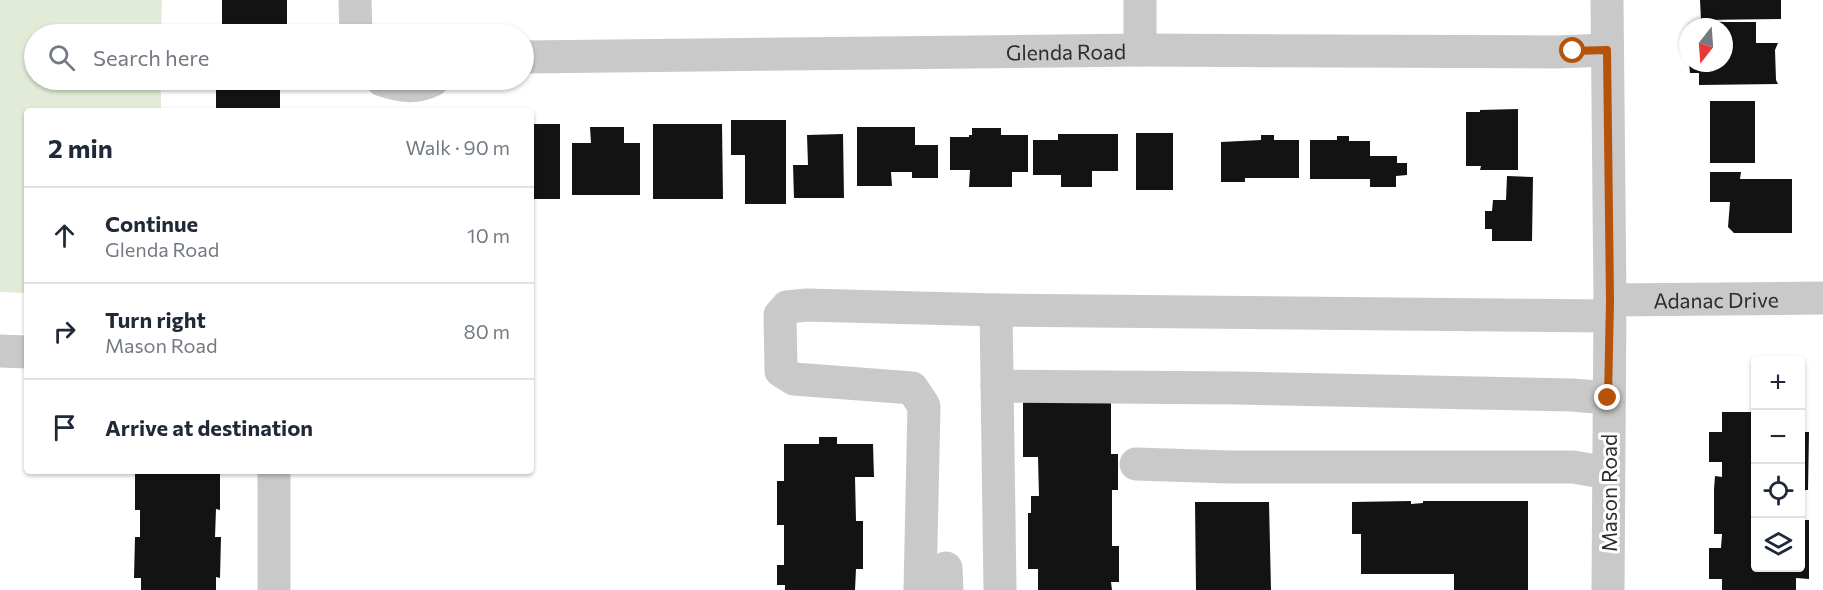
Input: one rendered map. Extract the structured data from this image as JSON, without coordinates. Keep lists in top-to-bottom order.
{
  "streets": {
    "street": ["Glenda Road", "Adanac Drive", "Mason Road"]
  },
  "crossings": [
    ["Glenda Road", "Mason Road"],
    ["Adanac Drive", "Mason Road"]
  ],
  "north": "bottom",
  "page": {
    "search": "Search here",
    "heading": ["2 min", "Walk · 90 m"],
    "list": [
      ["Continue", "Glenda Road", "10 m"],
      ["Turn right", "Mason Road", "80 m"],
      "Arrive at destination"
    ],
    "map_buttons": ["+", "−"]
  }
}
